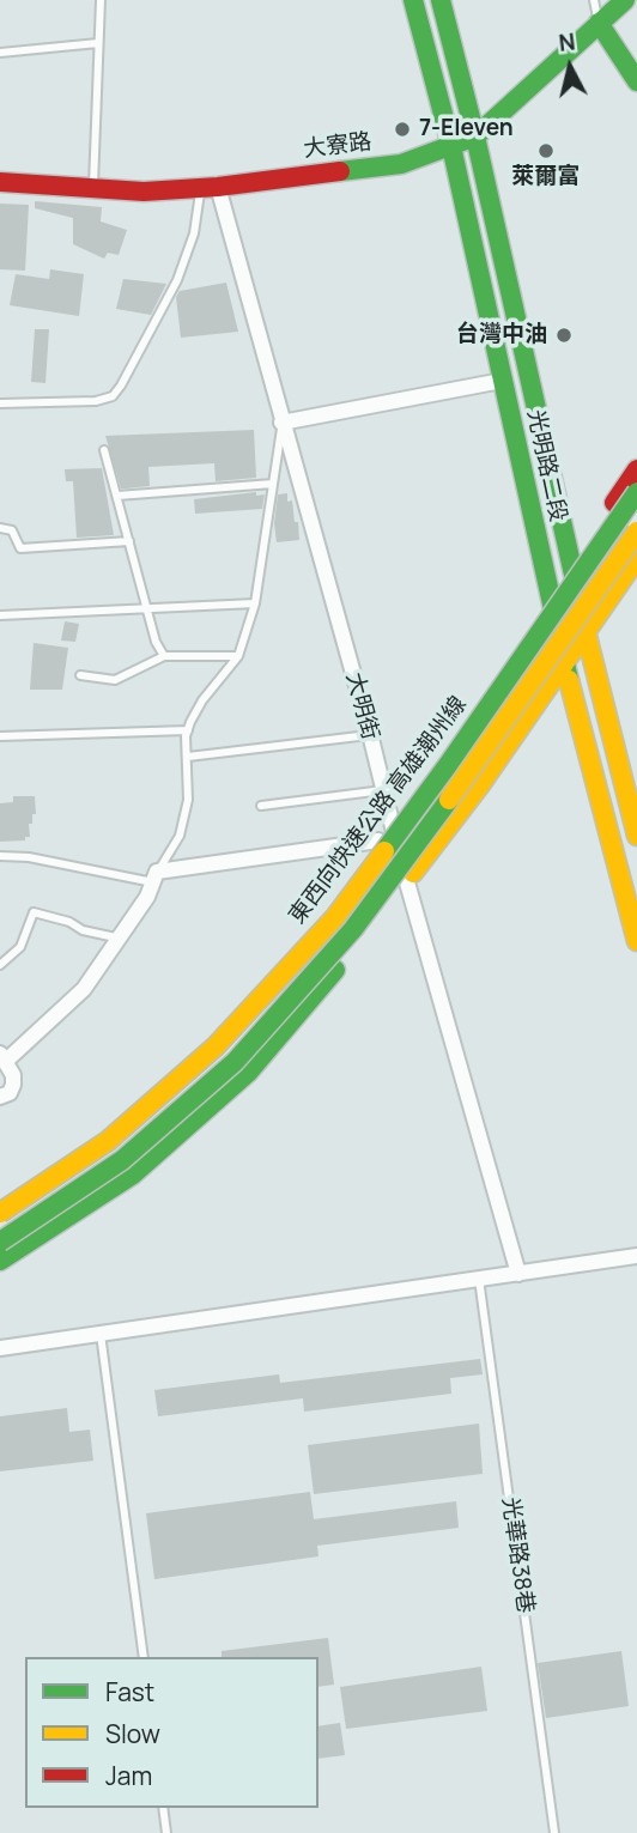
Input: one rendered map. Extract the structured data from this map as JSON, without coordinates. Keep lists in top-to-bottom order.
{
  "streets": {
    "main road": ["大寮路", "光明路二段", "東西向快速公路 高雄潮州線"],
    "street": ["大明街"],
    "lane": ["光華路38巷"]
  },
  "crossings": [
    ["大寮路", "光明路二段"],
    ["大寮路", "大明街"]
  ],
  "places": ["7-Eleven", "萊爾富", "台灣中油"],
  "legend": ["Fast", "Slow", "Jam"],
  "north": "top"
}
